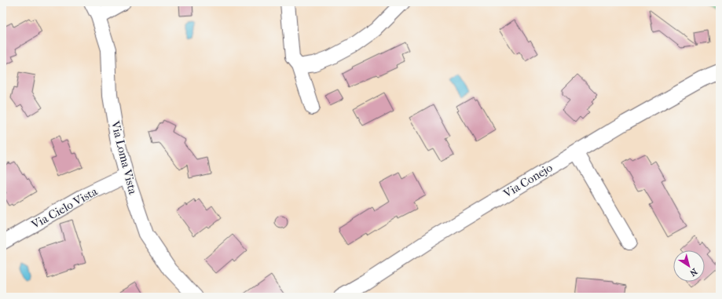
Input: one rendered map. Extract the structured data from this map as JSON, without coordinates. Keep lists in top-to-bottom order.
{
  "streets": {
    "street": ["Via Loma Vista", "Via Conejo", "Via Cielo Vista"]
  },
  "crossings": [
    ["Via Loma Vista", "Via Cielo Vista"]
  ],
  "north": "bottom right"
}
